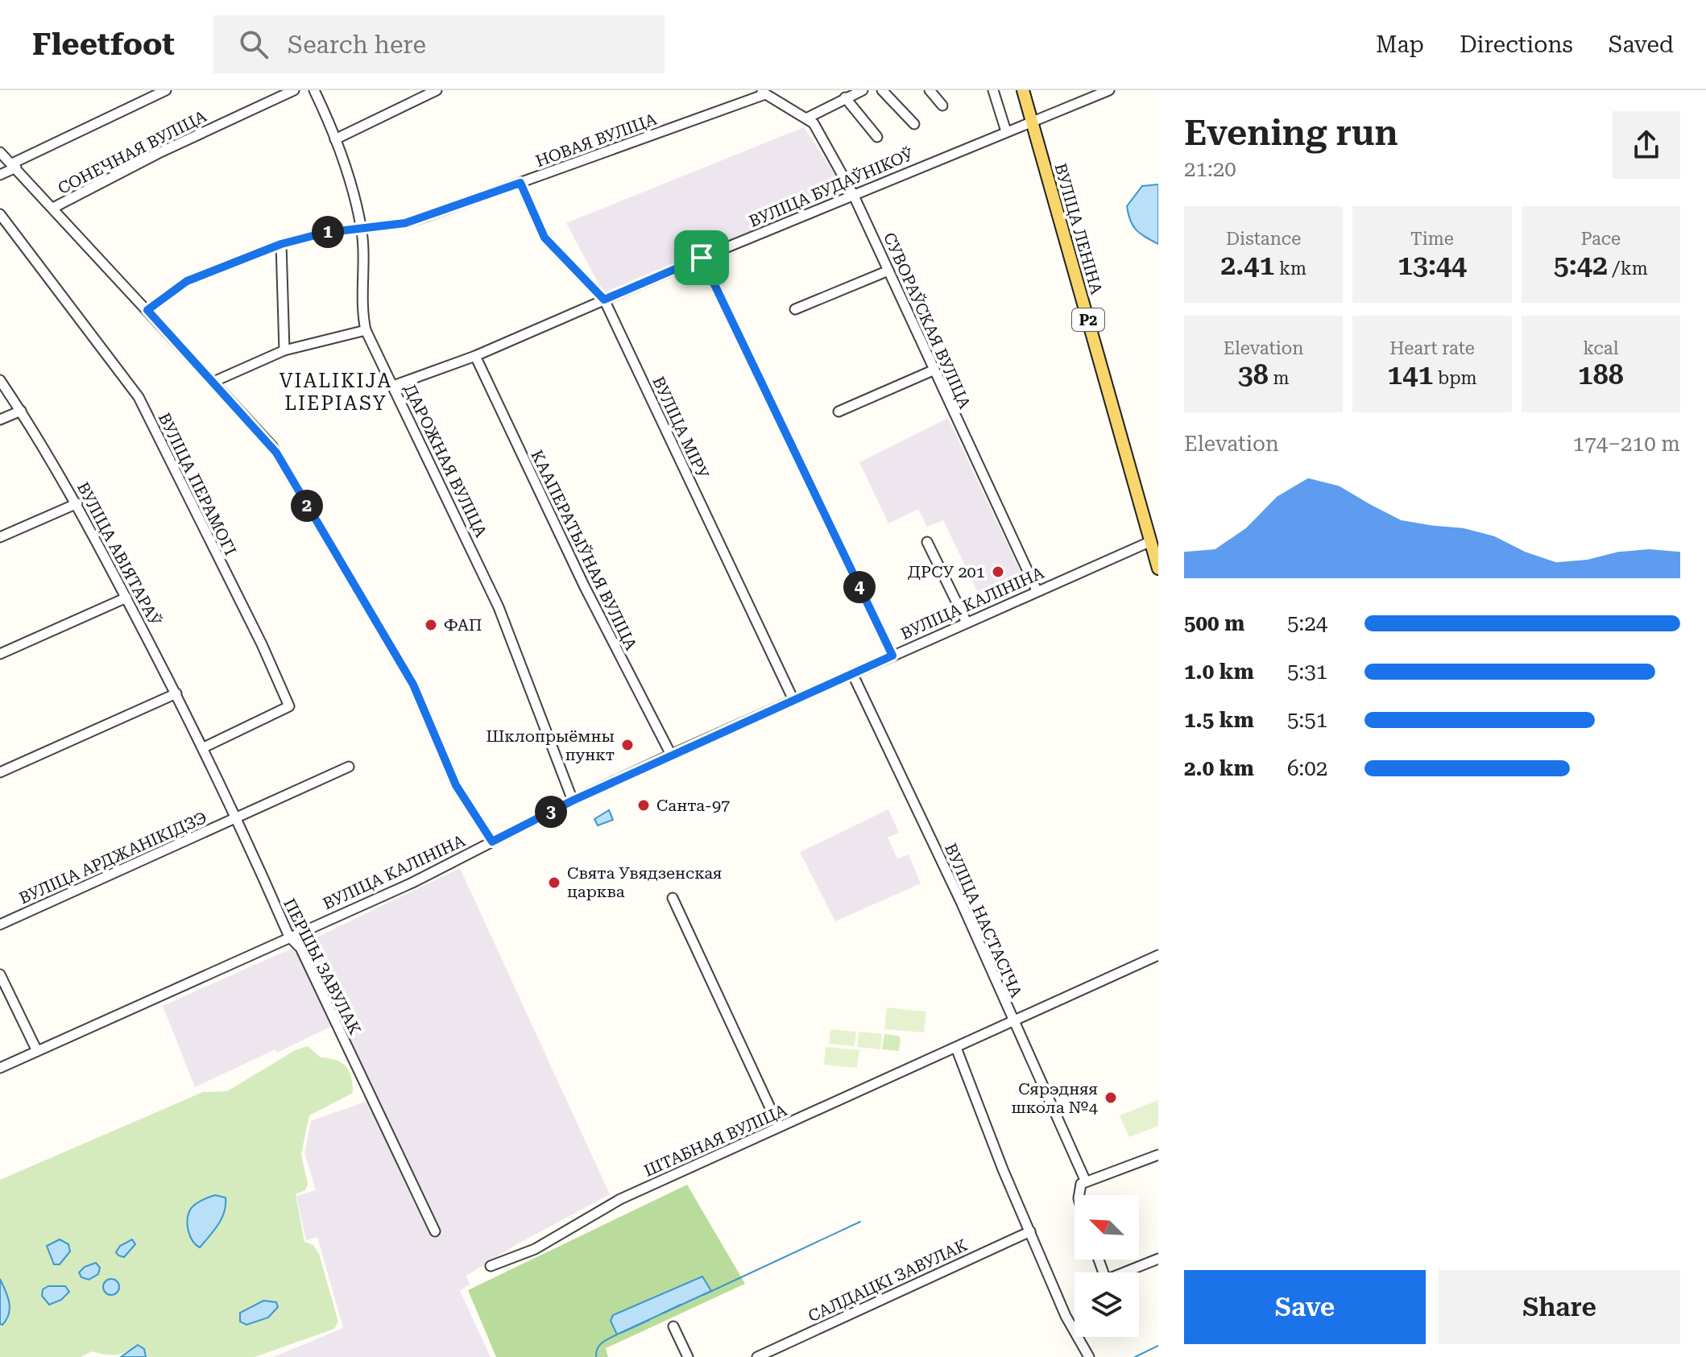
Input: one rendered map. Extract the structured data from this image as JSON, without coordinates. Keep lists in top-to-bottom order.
{
  "streets": {
    "main road": ["ВУЛІЦА ЛЕНІНА", "Р2"],
    "street": [
      "НОВАЯ ВУЛІЦА",
      "СОНЕЧНАЯ ВУЛІЦА",
      "ВУЛІЦА БУДАЎНІКОЎ",
      "СУВОРАЎСКАЯ ВУЛІЦА",
      "ВУЛІЦА МІРУ",
      "ДАРОЖНАЯ ВУЛІЦА",
      "ВУЛІЦА ПЕРАМОГІ",
      "КААПЕРАТЫЎНАЯ ВУЛІЦА",
      "ВУЛІЦА АВІЯТАРАЎ",
      "ВУЛІЦА КАЛІНІНА",
      "ВУЛІЦА АРДЖАНІКІДЗЭ",
      "ВУЛІЦА НАСТАСІЧА",
      "ПЕРШЫ ЗАВУЛАК",
      "ШТАБНАЯ ВУЛІЦА",
      "САЛДАЦКІ ЗАВУЛАК"
    ]
  },
  "crossings": [
    ["НОВАЯ ВУЛІЦА", "СУВОРАЎСКАЯ ВУЛІЦА"],
    ["НОВАЯ ВУЛІЦА", "ВУЛІЦА МІРУ"],
    ["НОВАЯ ВУЛІЦА", "ДАРОЖНАЯ ВУЛІЦА"],
    ["ВУЛІЦА БУДАЎНІКОЎ", "ВУЛІЦА ЛЕНІНА"],
    ["ВУЛІЦА БУДАЎНІКОЎ", "Р2"],
    ["ВУЛІЦА БУДАЎНІКОЎ", "СУВОРАЎСКАЯ ВУЛІЦА"],
    ["ВУЛІЦА БУДАЎНІКОЎ", "ВУЛІЦА МІРУ"],
    ["ВУЛІЦА БУДАЎНІКОЎ", "ДАРОЖНАЯ ВУЛІЦА"],
    ["ВУЛІЦА БУДАЎНІКОЎ", "КААПЕРАТЫЎНАЯ ВУЛІЦА"],
    ["ВУЛІЦА ЛЕНІНА", "Р2"],
    ["ВУЛІЦА ЛЕНІНА", "ВУЛІЦА КАЛІНІНА"],
    ["СУВОРАЎСКАЯ ВУЛІЦА", "ВУЛІЦА КАЛІНІНА"],
    ["ВУЛІЦА МІРУ", "ВУЛІЦА КАЛІНІНА"],
    ["ДАРОЖНАЯ ВУЛІЦА", "ВУЛІЦА КАЛІНІНА"],
    ["ВУЛІЦА ПЕРАМОГІ", "ВУЛІЦА АВІЯТАРАЎ"],
    ["ВУЛІЦА ПЕРАМОГІ", "ПЕРШЫ ЗАВУЛАК"],
    ["КААПЕРАТЫЎНАЯ ВУЛІЦА", "ВУЛІЦА КАЛІНІНА"],
    ["ВУЛІЦА АВІЯТАРАЎ", "ПЕРШЫ ЗАВУЛАК"],
    ["ВУЛІЦА КАЛІНІНА", "ВУЛІЦА НАСТАСІЧА"],
    ["ВУЛІЦА КАЛІНІНА", "ПЕРШЫ ЗАВУЛАК"],
    ["ВУЛІЦА АРДЖАНІКІДЗЭ", "ПЕРШЫ ЗАВУЛАК"],
    ["ВУЛІЦА НАСТАСІЧА", "ШТАБНАЯ ВУЛІЦА"]
  ],
  "districts": ["VIALIKIJA LIEPIASY"],
  "places": [
    "ДРСУ 201",
    "ФАП",
    "Шклопрыёмны пункт",
    "Санта-97",
    "Свята Увядзенская царква",
    "Сярэдняя школа №4"
  ],
  "north": "top left",
  "page": {
    "header": "Fleetfoot",
    "search": "Search here",
    "nav": ["Map", "Directions", "Saved"],
    "heading": ["Evening run", "21:20"],
    "stats": [
      ["Distance", "2.41 km"],
      ["Time", "13:44"],
      ["Pace", "5:42 /km"],
      ["Elevation", "38 m"],
      ["Heart rate", "141 bpm"],
      ["kcal", "188"]
    ],
    "pins": [
      "1",
      "2",
      "4",
      "3"
    ],
    "chart": ["Elevation", "174–210 m"],
    "list": [
      {
        "name": "500 m",
        "note": "5:24"
      },
      {
        "name": "1.0 km",
        "note": "5:31"
      },
      {
        "name": "1.5 km",
        "note": "5:51"
      },
      {
        "name": "2.0 km",
        "note": "6:02"
      }
    ],
    "buttons": ["Save", "Share"]
  }
}
